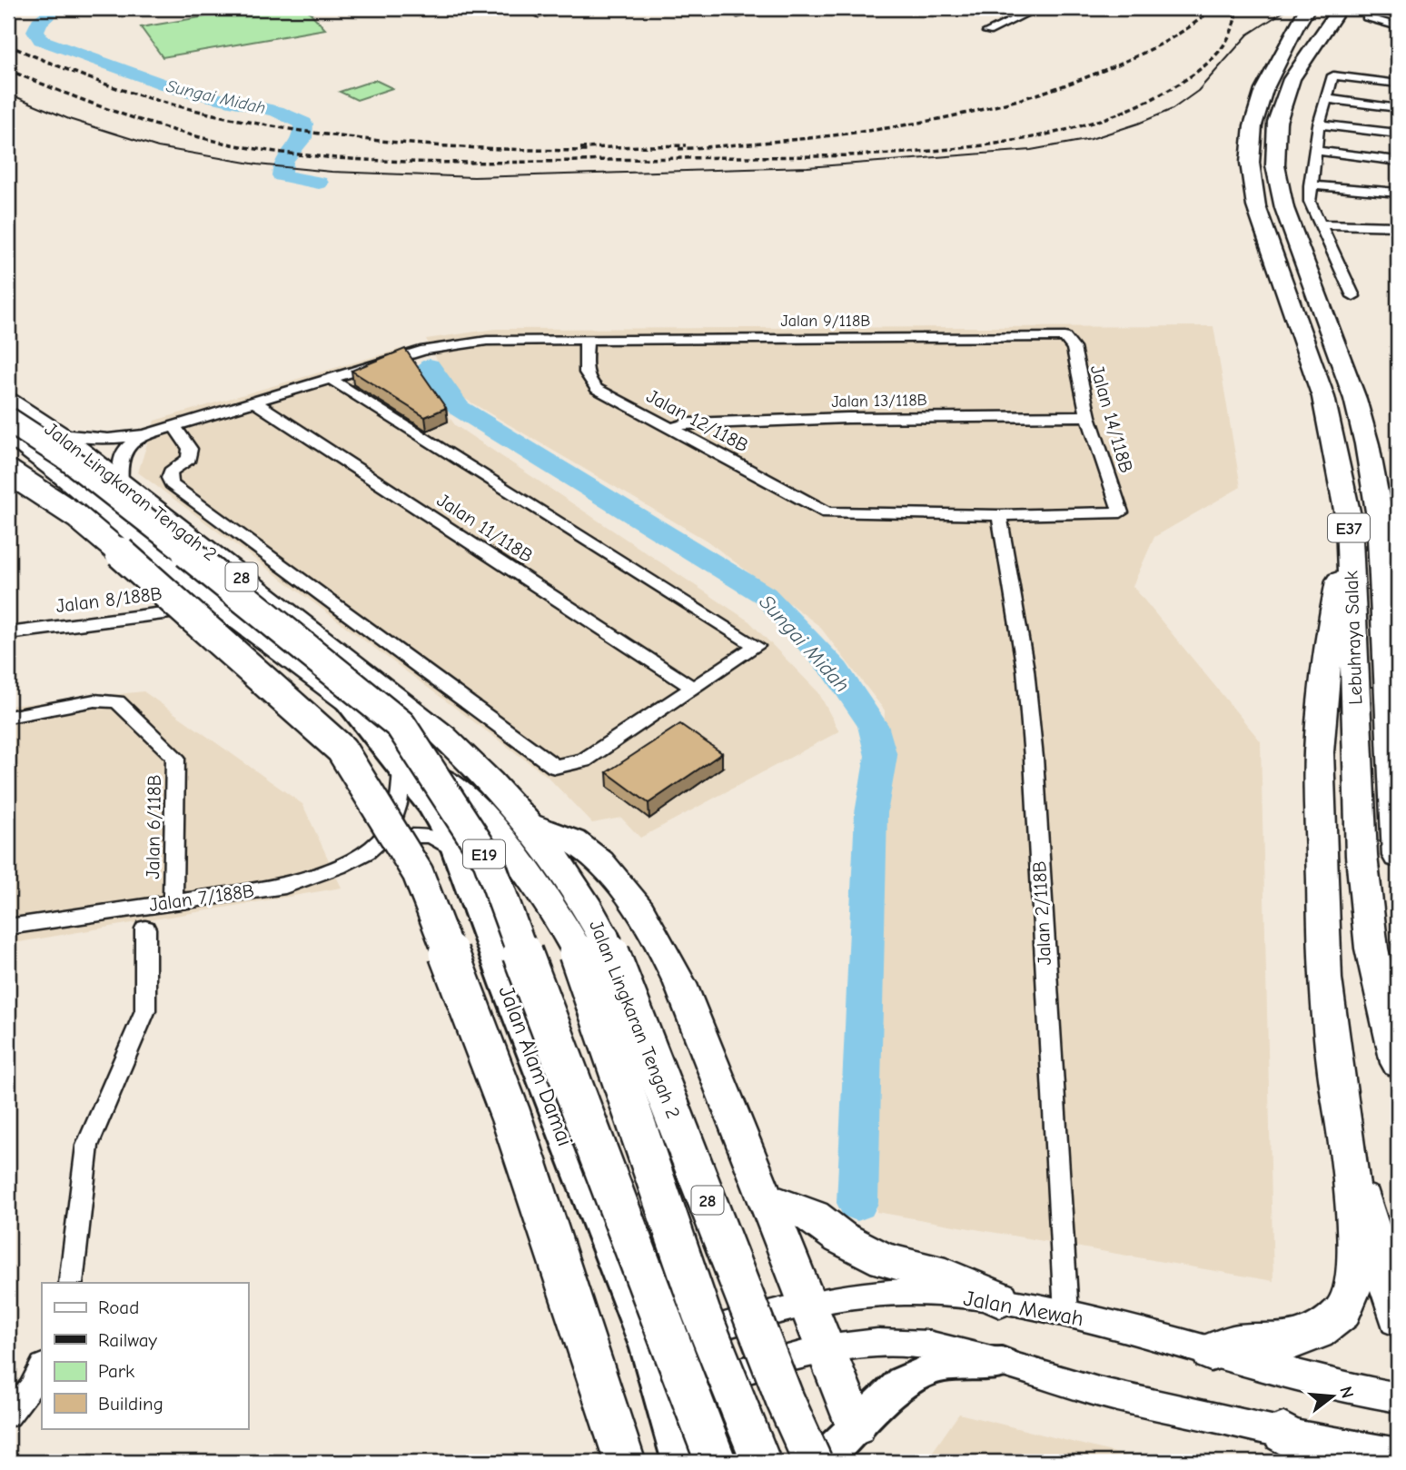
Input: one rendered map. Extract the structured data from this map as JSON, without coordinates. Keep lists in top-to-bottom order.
{
  "streets": {
    "highway": [
      "Jalan Lingkaran Tengah 2",
      "E37",
      "28",
      "Lebuhraya Salak",
      "E19"
    ],
    "main road": ["Jalan Alam Damai"],
    "street": [
      "Jalan 9/118B",
      "Jalan 13/118B",
      "Jalan 14/118B",
      "Jalan 12/118B",
      "Jalan 11/118B",
      "Jalan 8/188B",
      "Jalan 6/118B",
      "Jalan 7/188B",
      "Jalan 2/118B",
      "Jalan Mewah"
    ]
  },
  "crossings": [
    ["Jalan 9/118B", "Jalan 14/118B"],
    ["Jalan 9/118B", "Jalan 12/118B"],
    ["Jalan 9/118B", "Jalan 11/118B"],
    ["Jalan 13/118B", "Jalan 14/118B"],
    ["Jalan 13/118B", "Jalan 12/118B"],
    ["Jalan 12/118B", "Jalan 2/118B"],
    ["Jalan Lingkaran Tengah 2", "Jalan 8/188B"],
    ["Jalan Lingkaran Tengah 2", "Jalan Alam Damai"],
    ["Jalan 6/118B", "Jalan 7/188B"],
    ["Jalan 2/118B", "Jalan Mewah"],
    ["Jalan Alam Damai", "Jalan Mewah"]
  ],
  "water": ["Sungai Midah"],
  "legend": [
    "Road",
    "Railway",
    "Park",
    "Building"
  ],
  "north": "right"
}
